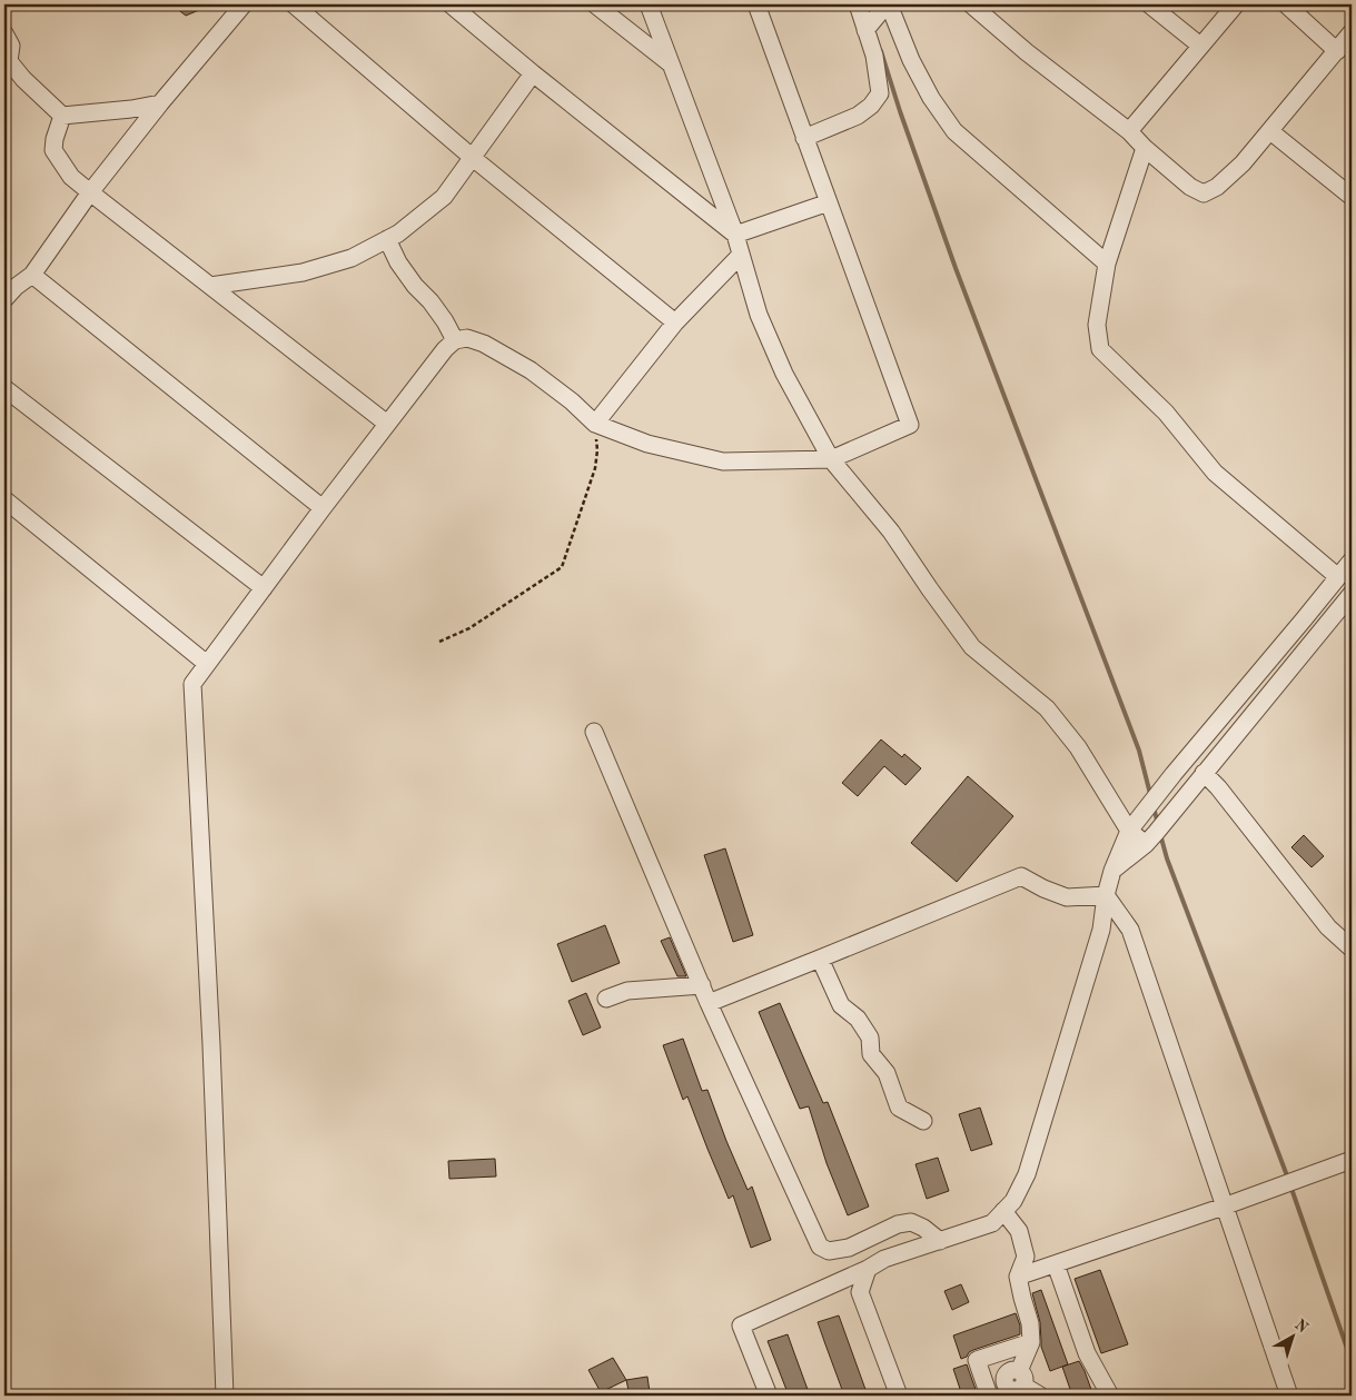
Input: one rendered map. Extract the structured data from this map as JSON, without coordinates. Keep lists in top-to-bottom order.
{
  "north": "top right"
}
